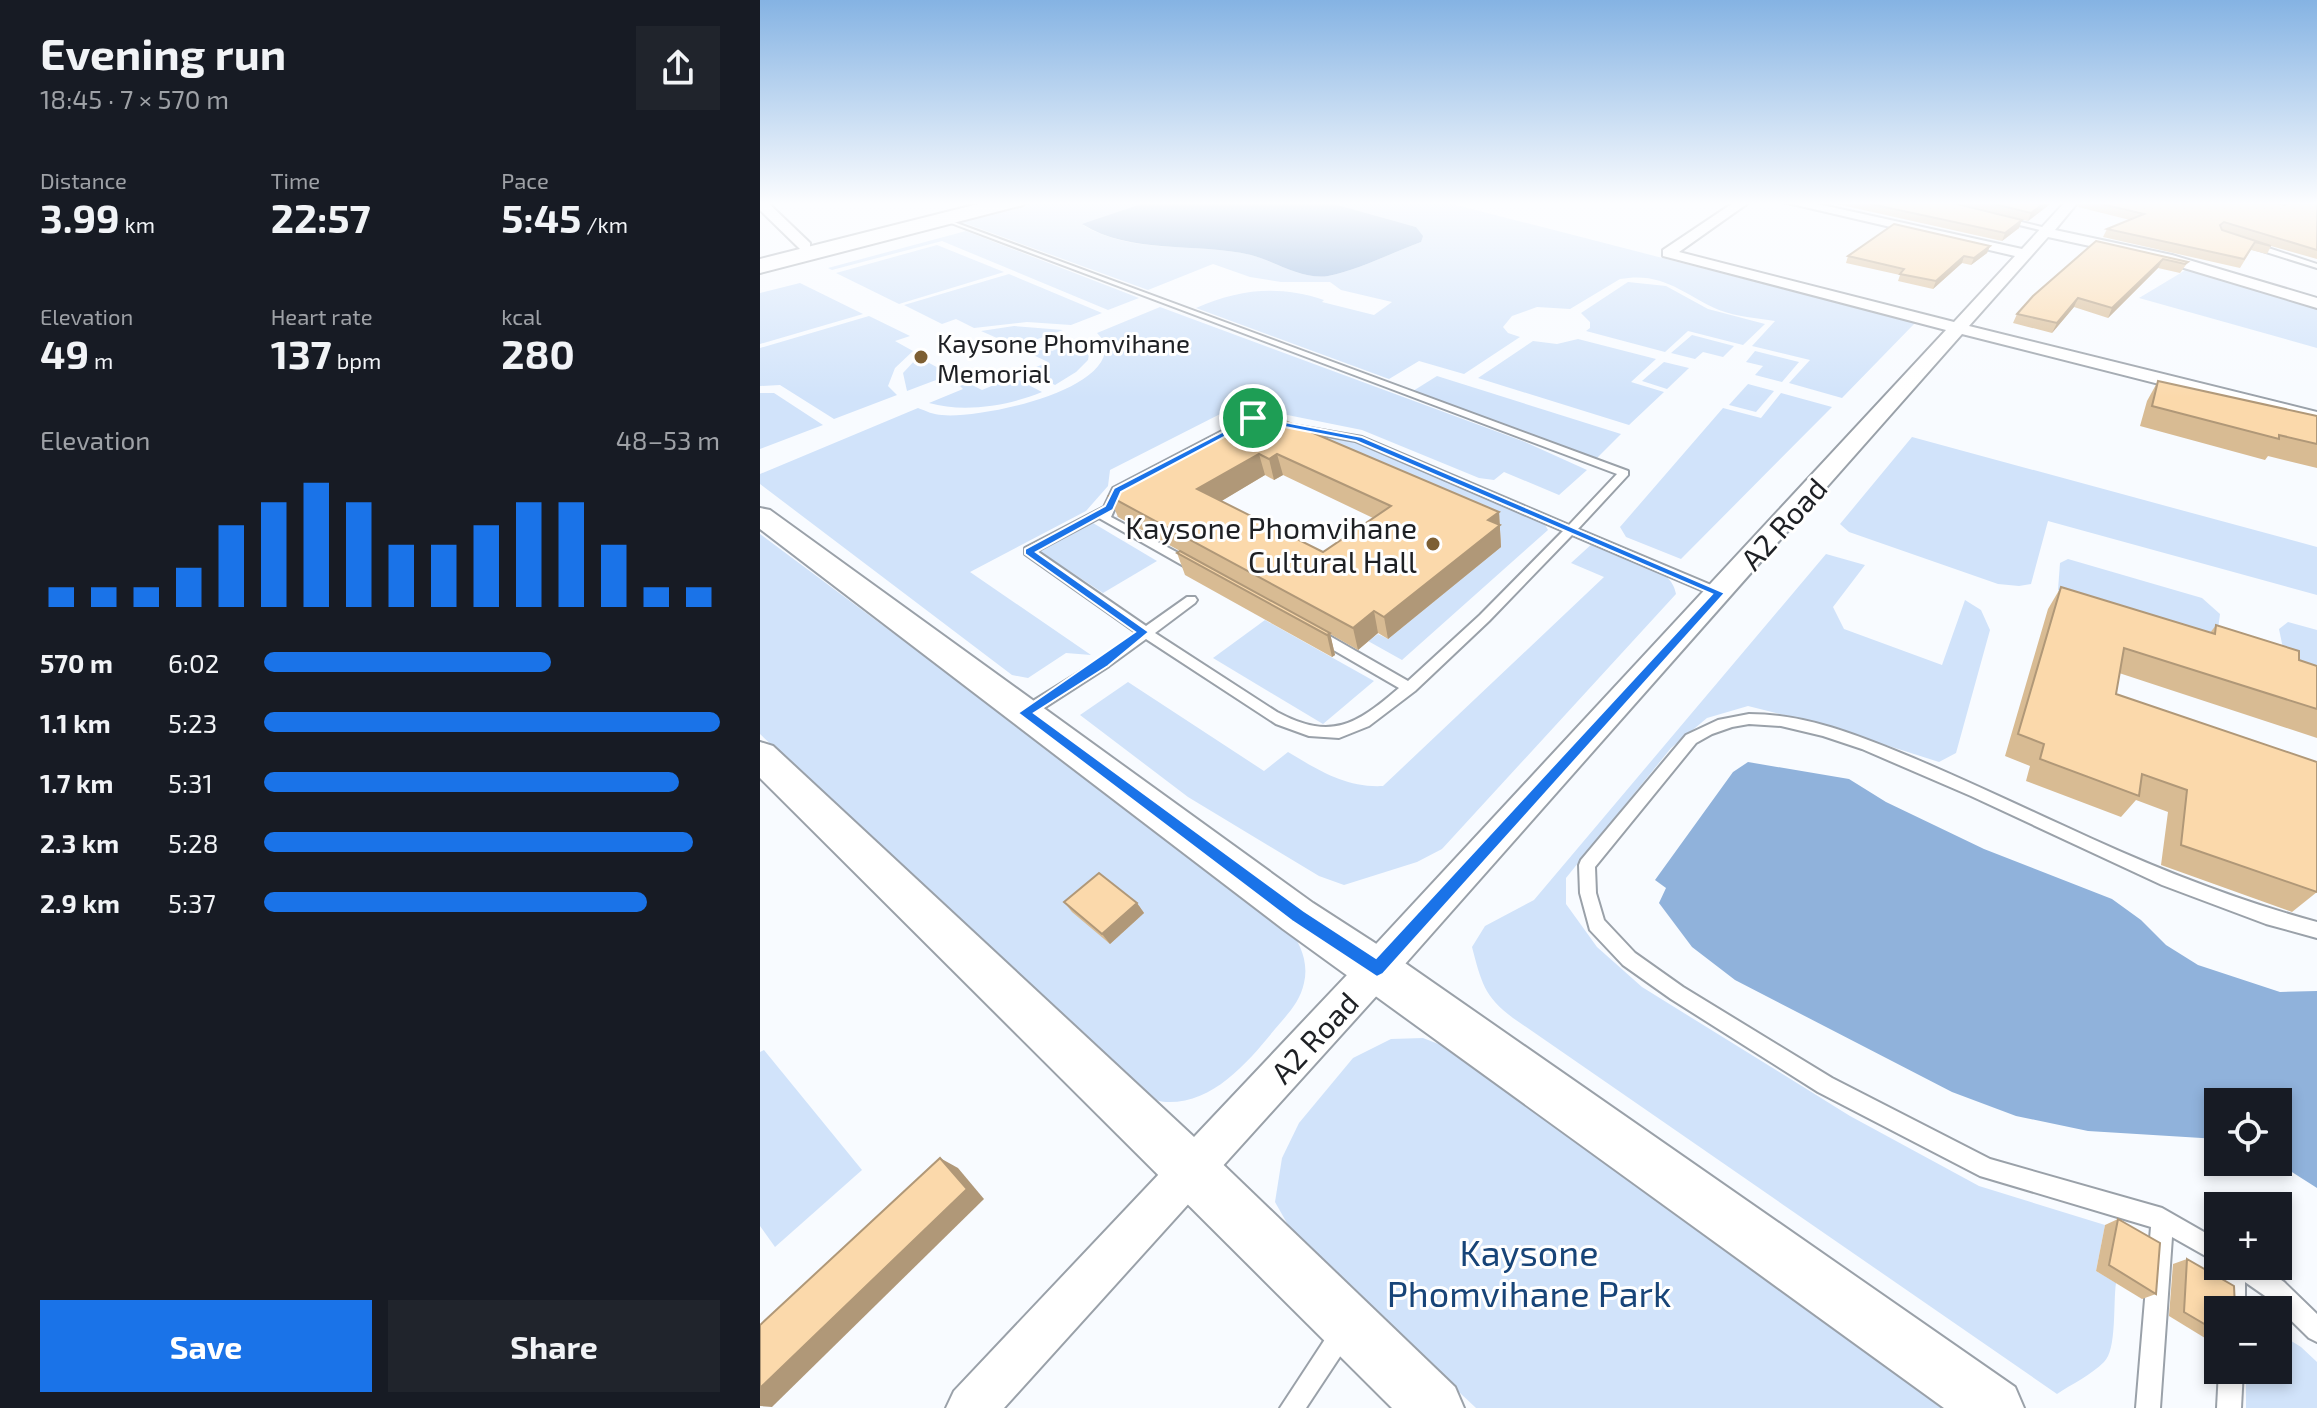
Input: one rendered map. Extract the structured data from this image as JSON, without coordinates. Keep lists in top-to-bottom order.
{
  "streets": {
    "street": ["A2 Road"]
  },
  "parks": ["Kaysone Phomvihane Park"],
  "places": ["Kaysone Phomvihane Memorial", "Kaysone Phomvihane Cultural Hall"],
  "page": {
    "heading": ["Evening run", "18:45 · 7 × 570 m"],
    "stats": [
      ["Distance", "3.99 km"],
      ["Time", "22:57"],
      ["Pace", "5:45 /km"],
      ["Elevation", "49 m"],
      ["Heart rate", "137 bpm"],
      ["kcal", "280"]
    ],
    "chart": ["Elevation", "48–53 m"],
    "list": [
      {
        "name": "570 m",
        "note": "6:02"
      },
      {
        "name": "1.1 km",
        "note": "5:23"
      },
      {
        "name": "1.7 km",
        "note": "5:31"
      },
      {
        "name": "2.3 km",
        "note": "5:28"
      },
      {
        "name": "2.9 km",
        "note": "5:37"
      }
    ],
    "map_buttons": ["+", "−"],
    "buttons": ["Save", "Share"]
  }
}
